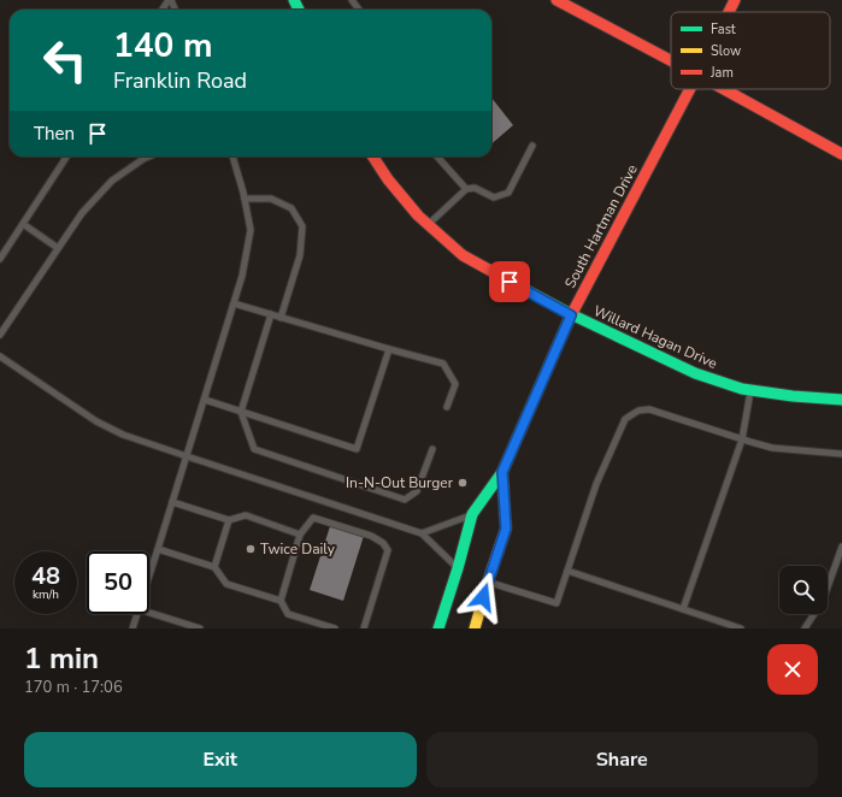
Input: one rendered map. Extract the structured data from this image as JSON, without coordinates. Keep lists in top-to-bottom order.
{
  "streets": {
    "main road": ["South Hartman Drive", "Willard Hagan Drive"]
  },
  "crossings": [
    ["South Hartman Drive", "Willard Hagan Drive"]
  ],
  "places": ["In-N-Out Burger", "Twice Daily"],
  "legend": ["Fast", "Slow", "Jam"],
  "page": {
    "turn": ["140 m", "Franklin Road"],
    "then": "Then",
    "speed": "48 km/h",
    "limit": "50",
    "heading": ["1 min", "170 m · 17:06"],
    "buttons": ["Exit", "Share"]
  }
}
